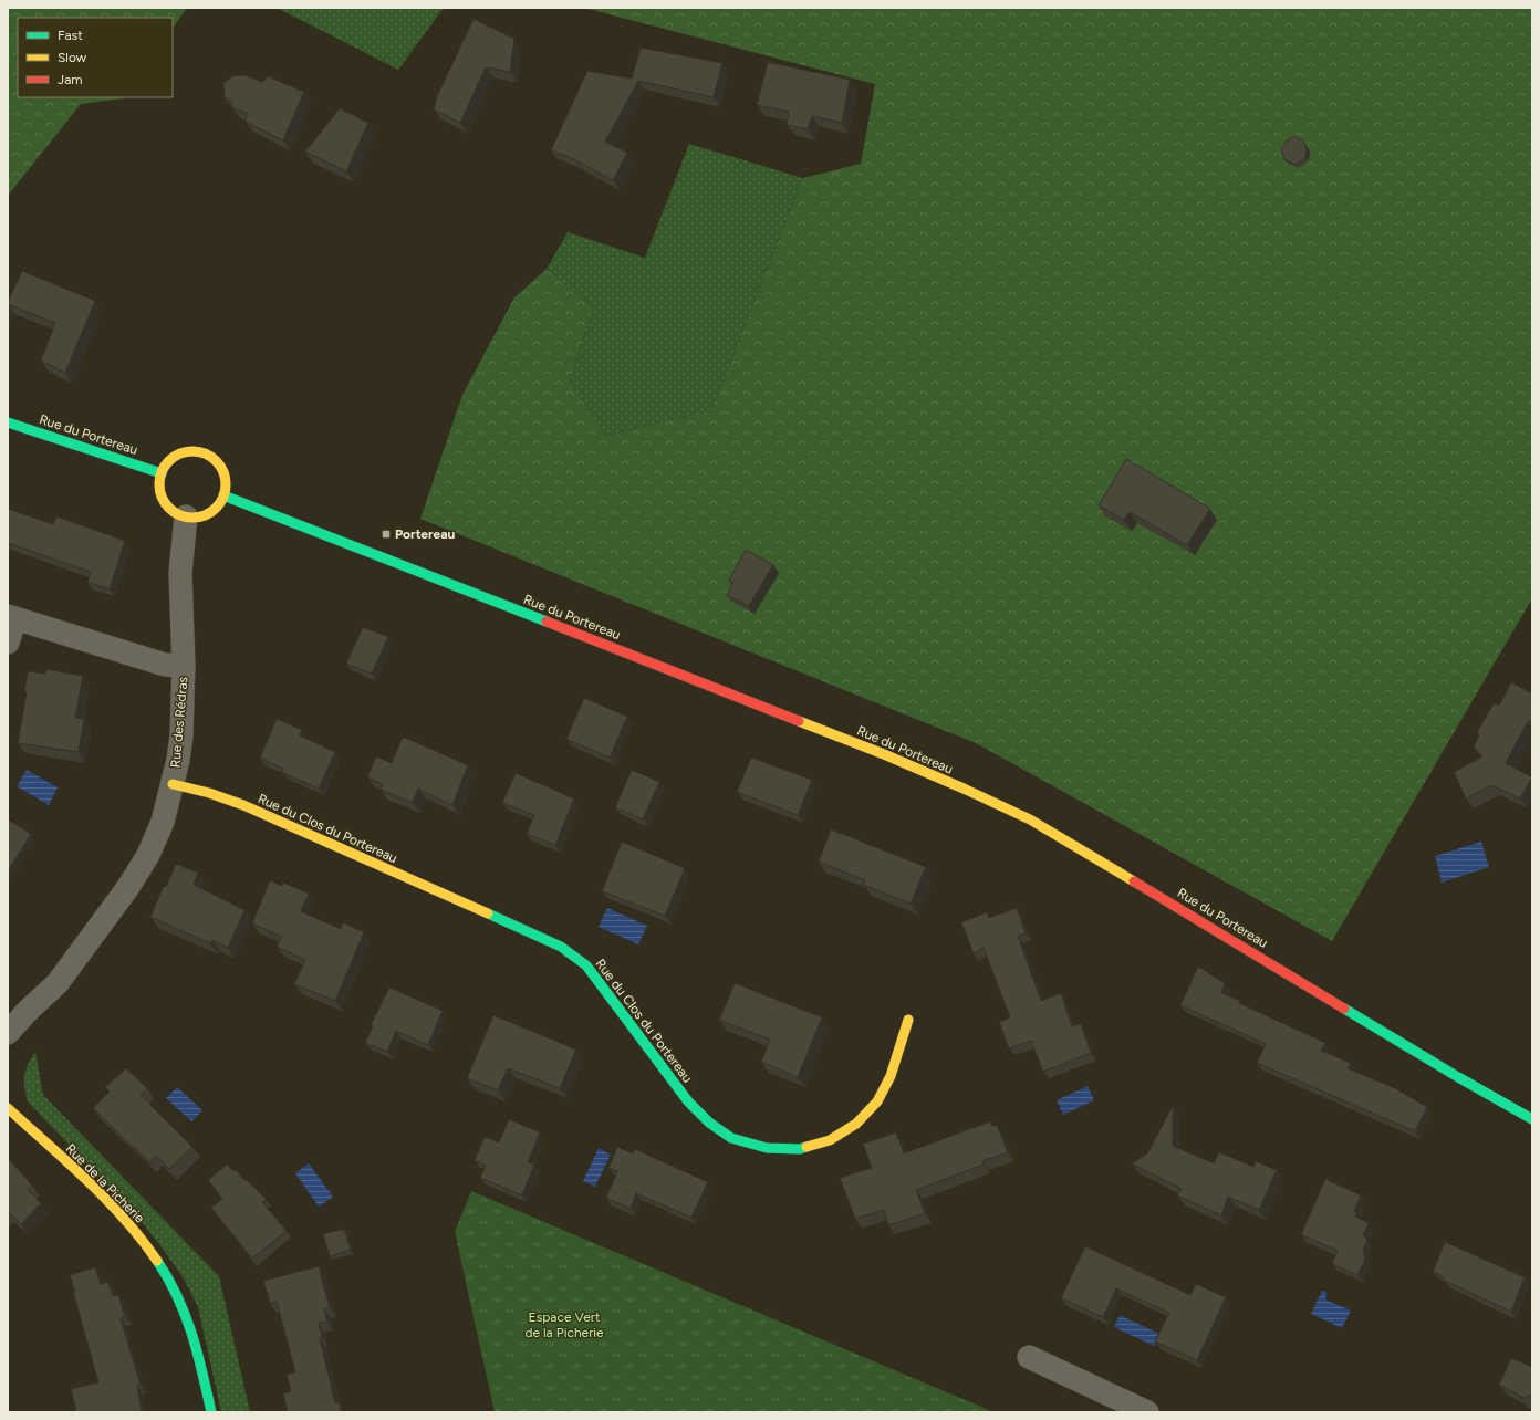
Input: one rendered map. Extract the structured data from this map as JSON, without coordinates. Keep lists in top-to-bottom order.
{
  "streets": {
    "street": [
      "Rue du Portereau",
      "Rue des Rédras",
      "Rue du Clos du Portereau",
      "Rue de la Picherie"
    ]
  },
  "crossings": [
    ["Rue du Portereau", "Rue des Rédras"],
    ["Rue des Rédras", "Rue du Clos du Portereau"]
  ],
  "parks": ["Espace Vert de la Picherie"],
  "places": {
    "transit": ["Portereau"]
  },
  "legend": ["Fast", "Slow", "Jam"]
}
